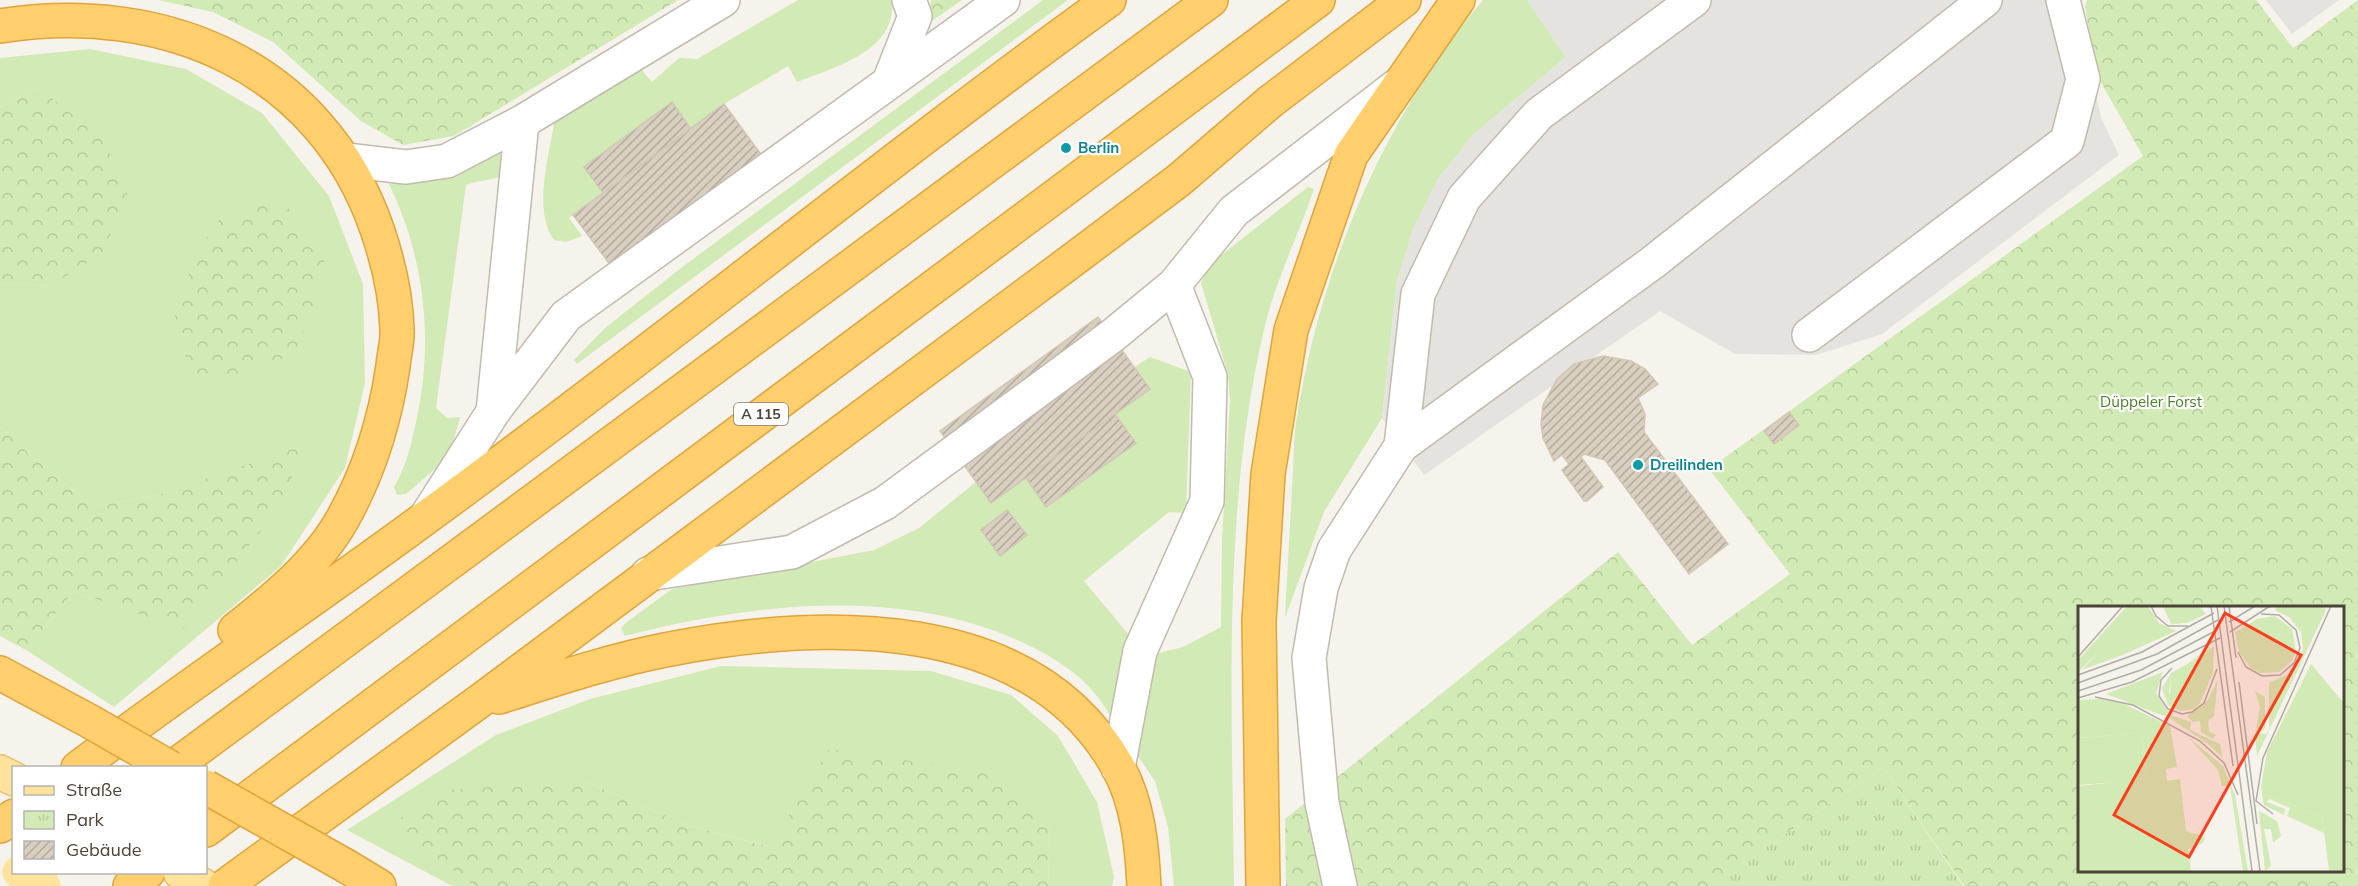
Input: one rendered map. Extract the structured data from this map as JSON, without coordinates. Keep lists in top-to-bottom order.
{
  "streets": {
    "highway": ["A 115"]
  },
  "parks": ["Düppeler Forst"],
  "places": ["Berlin", "Dreilinden"],
  "legend": ["Straße", "Park", "Gebäude"]
}
